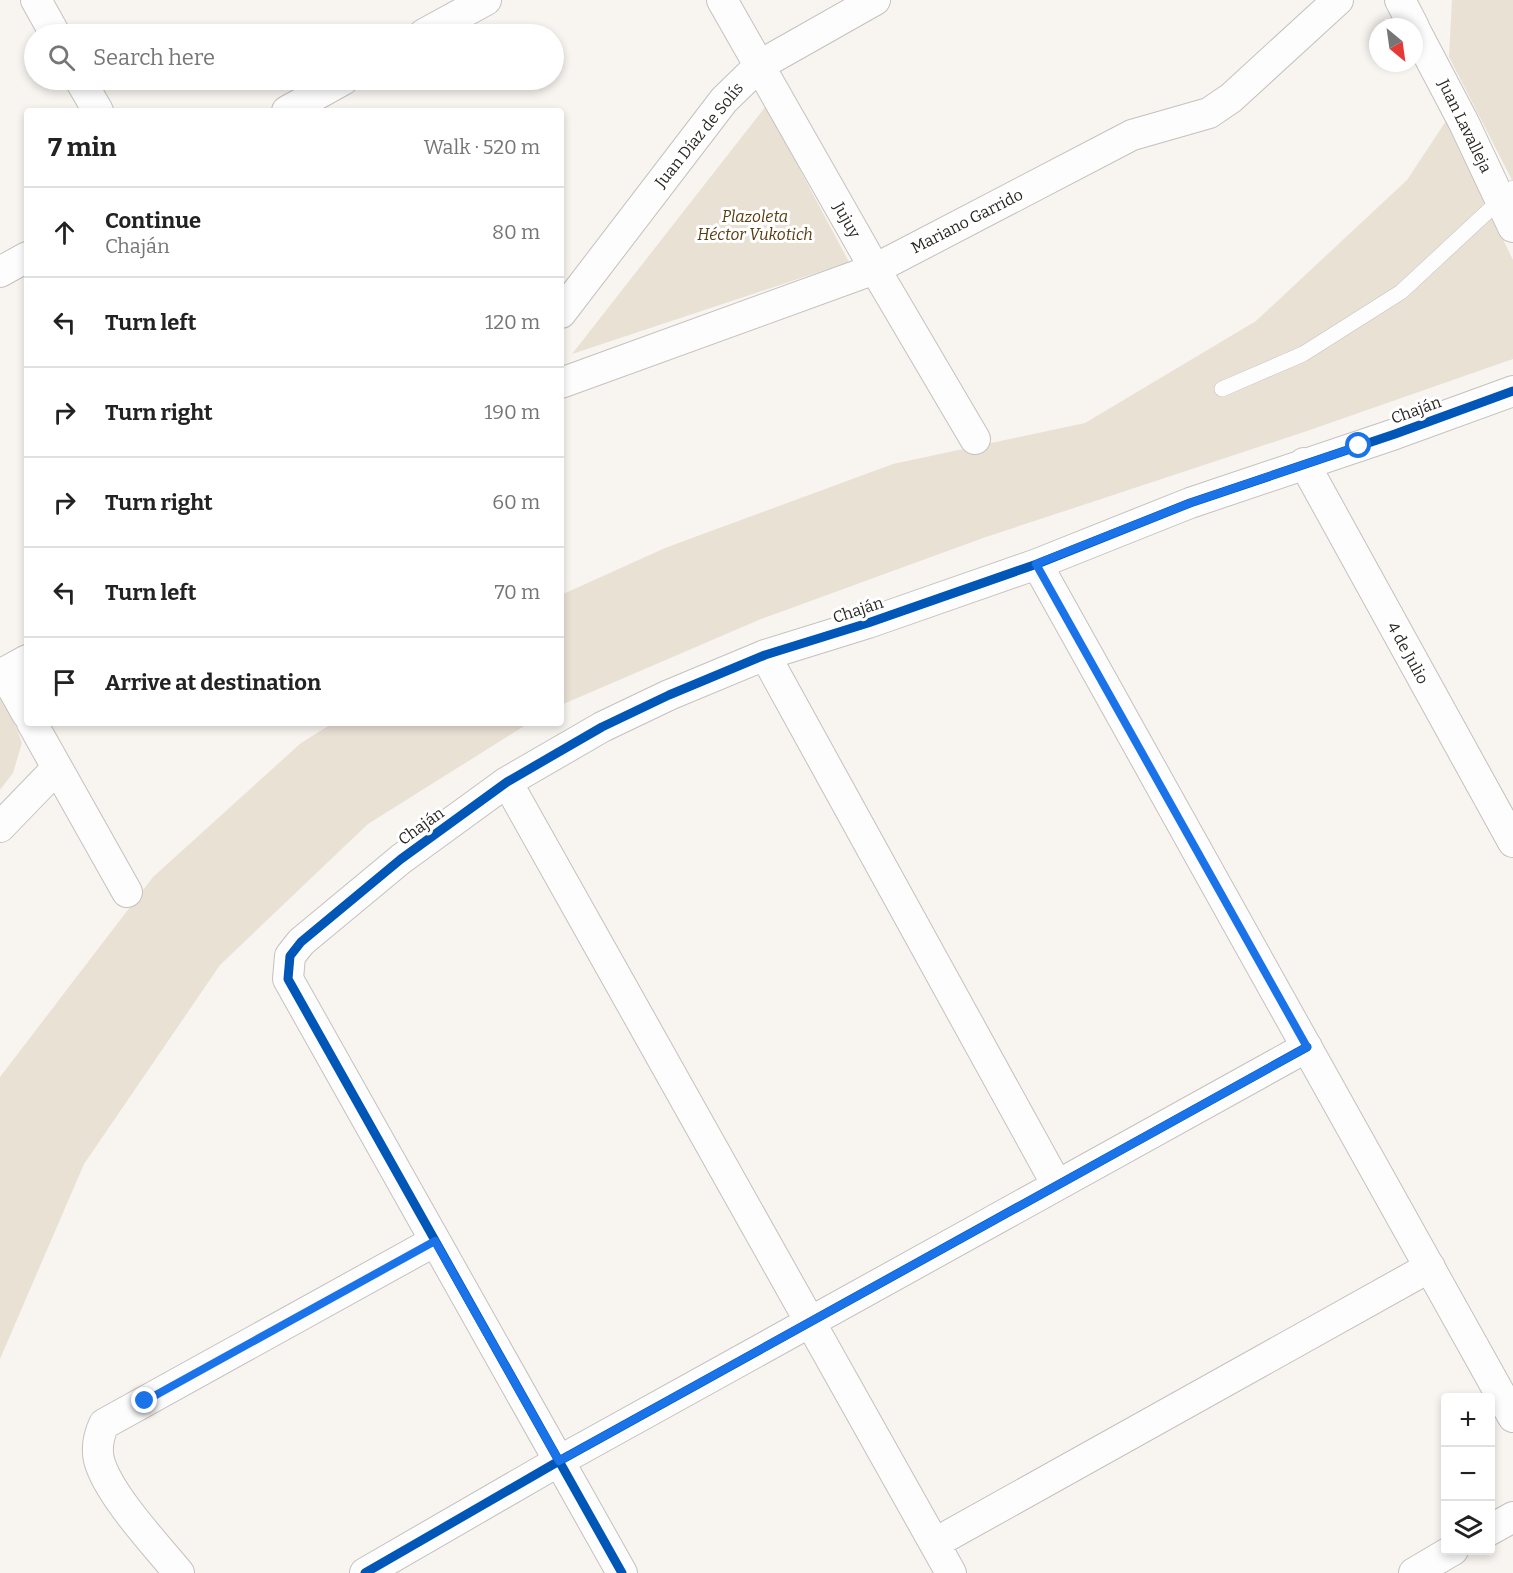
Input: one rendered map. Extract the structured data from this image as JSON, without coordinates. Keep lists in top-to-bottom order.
{
  "streets": {
    "street": [
      "Juan Lavalleja",
      "Juan Díaz de Solís",
      "Jujuy",
      "Mariano Garrido",
      "Chaján",
      "4 de Julio"
    ]
  },
  "crossings": [
    ["Juan Díaz de Solís", "Jujuy"],
    ["Jujuy", "Mariano Garrido"],
    ["Chaján", "4 de Julio"]
  ],
  "parks": ["Plazoleta Héctor Vukotich"],
  "north": "bottom right",
  "page": {
    "search": "Search here",
    "heading": ["7 min", "Walk · 520 m"],
    "list": [
      ["Continue", "Chaján", "80 m"],
      ["Turn left", "120 m"],
      ["Turn right", "190 m"],
      ["Turn right", "60 m"],
      ["Turn left", "70 m"],
      "Arrive at destination"
    ],
    "map_buttons": ["+", "−"]
  }
}
